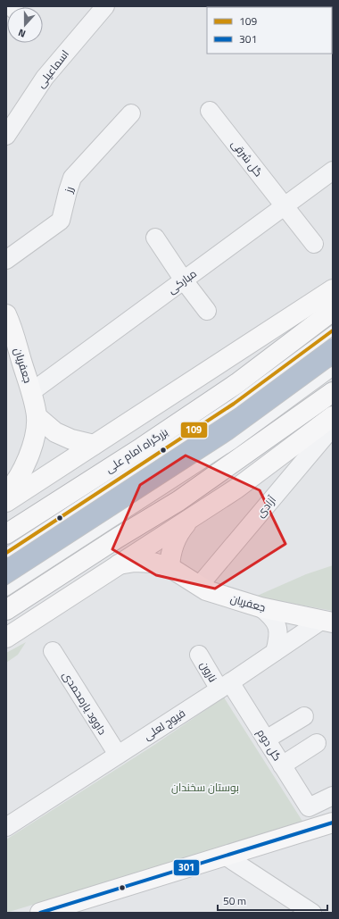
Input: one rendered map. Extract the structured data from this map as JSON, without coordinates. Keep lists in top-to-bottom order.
{
  "streets": {
    "main road": ["جعفریان", "بزرگراه امام علی"],
    "street": [
      "اسماعیلی",
      "گل شرقی",
      "رز",
      "مبارکی",
      "آزادی",
      "نارون",
      "داوود یارمحمدی",
      "فیوج لعلی",
      "گل دوم"
    ]
  },
  "crossings": [
    ["گل شرقی", "مبارکی"],
    ["مبارکی", "جعفریان"],
    ["جعفریان", "آزادی"],
    ["جعفریان", "فیوج لعلی"],
    ["نارون", "فیوج لعلی"],
    ["نارون", "گل دوم"],
    ["داوود یارمحمدی", "فیوج لعلی"],
    ["فیوج لعلی", "گل دوم"]
  ],
  "parks": ["بوستان سخندان"],
  "lines": ["transit line 109", "transit line 301"],
  "legend": ["109", "301"],
  "scale_bar": "50 m",
  "north": "bottom"
}
